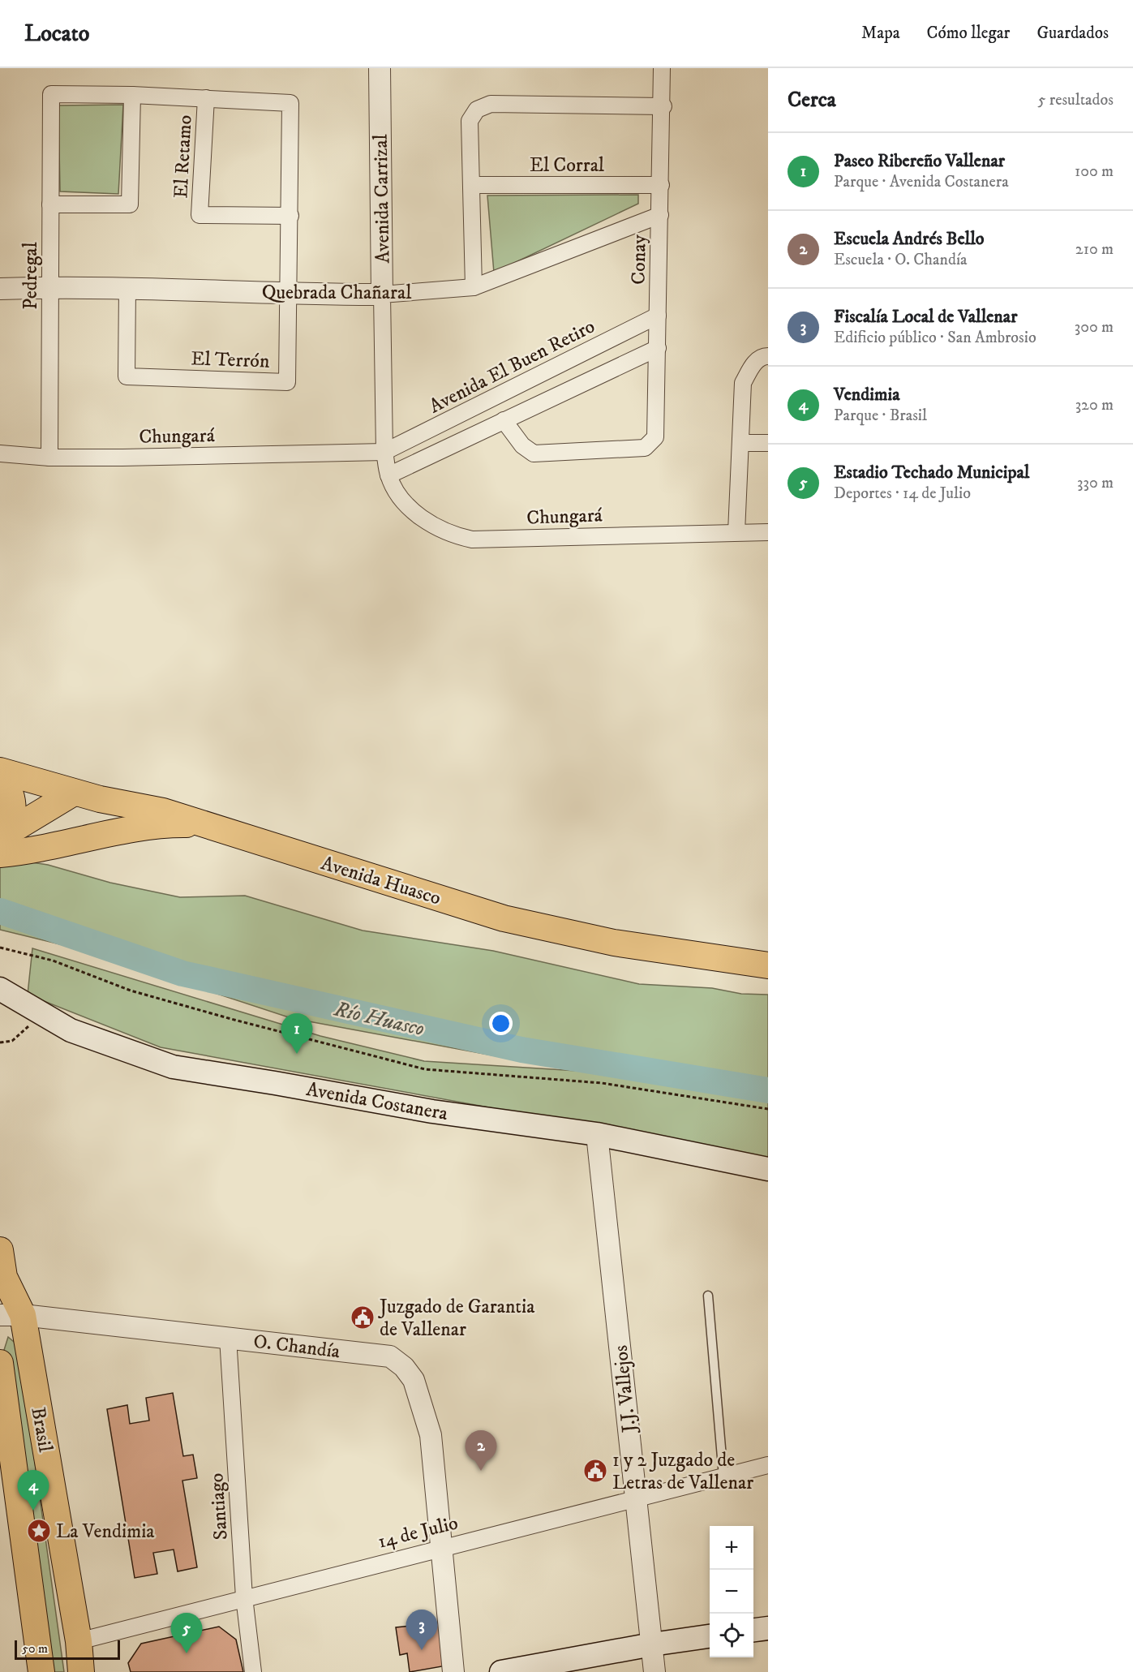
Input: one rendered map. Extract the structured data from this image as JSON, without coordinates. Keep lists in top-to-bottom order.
{
  "streets": {
    "main road": ["Avenida Huasco", "Avenida Costanera", "Brasil"],
    "street": [
      "El Retamo",
      "El Corral",
      "Avenida Carrizal",
      "Conay",
      "Pedregal",
      "Quebrada Chañaral",
      "El Terrón",
      "Avenida El Buen Retiro",
      "Chungará",
      "O. Chandía",
      "J.J. Vallejos",
      "Santiago",
      "14 de Julio"
    ]
  },
  "crossings": [
    ["El Retamo", "El Terrón"],
    ["El Corral", "Conay"],
    ["Avenida Carrizal", "Quebrada Chañaral"],
    ["Avenida Carrizal", "Avenida El Buen Retiro"],
    ["Avenida Carrizal", "Chungará"],
    ["Conay", "Quebrada Chañaral"],
    ["Conay", "Avenida El Buen Retiro"],
    ["Pedregal", "Quebrada Chañaral"],
    ["Pedregal", "Chungará"],
    ["Quebrada Chañaral", "El Terrón"],
    ["Avenida El Buen Retiro", "Chungará"],
    ["Avenida Costanera", "J.J. Vallejos"],
    ["O. Chandía", "Brasil"],
    ["O. Chandía", "Santiago"],
    ["O. Chandía", "14 de Julio"],
    ["J.J. Vallejos", "14 de Julio"],
    ["Brasil", "14 de Julio"],
    ["Santiago", "14 de Julio"]
  ],
  "water": ["Río Huasco"],
  "places": {
    "public building": ["Juzgado de Garantia de Vallenar", "1 y 2 Juzgado de Letras de Vallenar"],
    "place": ["La Vendimia"]
  },
  "scale_bar": "50 m",
  "page": {
    "header": "Locato",
    "nav": ["Mapa", "Cómo llegar", "Guardados"],
    "heading": ["Cerca", "5 resultados"],
    "list": [
      {
        "mark": "1",
        "name": "Paseo Ribereño Vallenar",
        "note": "Parque · Avenida Costanera",
        "value": "100 m"
      },
      {
        "mark": "2",
        "name": "Escuela Andrés Bello",
        "note": "Escuela · O. Chandía",
        "value": "210 m"
      },
      {
        "mark": "3",
        "name": "Fiscalía Local de Vallenar",
        "note": "Edificio público · San Ambrosio",
        "value": "300 m"
      },
      {
        "mark": "4",
        "name": "Vendimia",
        "note": "Parque · Brasil",
        "value": "320 m"
      },
      {
        "mark": "5",
        "name": "Estadio Techado Municipal",
        "note": "Deportes · 14 de Julio",
        "value": "330 m"
      }
    ],
    "pins": [
      "1",
      "2",
      "4",
      "3",
      "5"
    ],
    "map_buttons": ["+", "−"],
    "scale": "50 m"
  }
}
